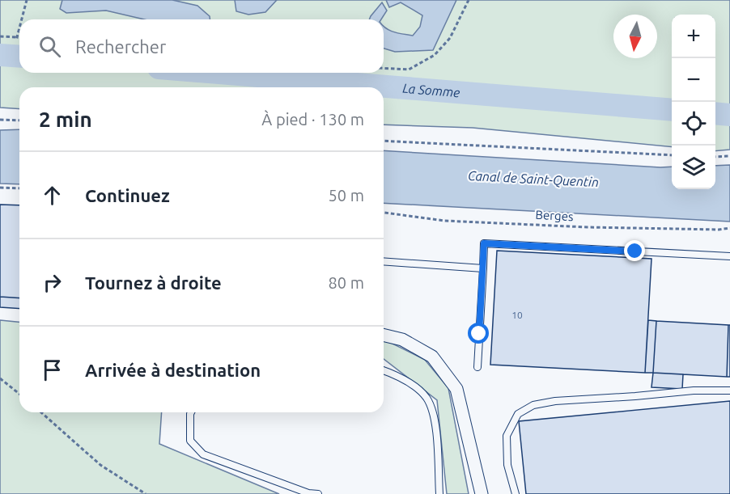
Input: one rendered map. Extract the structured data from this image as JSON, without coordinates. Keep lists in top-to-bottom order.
{
  "streets": {
    "path": ["Berges"]
  },
  "water": ["La Somme", "Canal de Saint-Quentin"],
  "house_numbers": ["10"],
  "north": "bottom",
  "page": {
    "map_buttons": ["+", "−"],
    "search": "Rechercher",
    "heading": ["2 min", "À pied · 130 m"],
    "list": [
      ["Continuez", "50 m"],
      ["Tournez à droite", "80 m"],
      "Arrivée à destination"
    ]
  }
}
